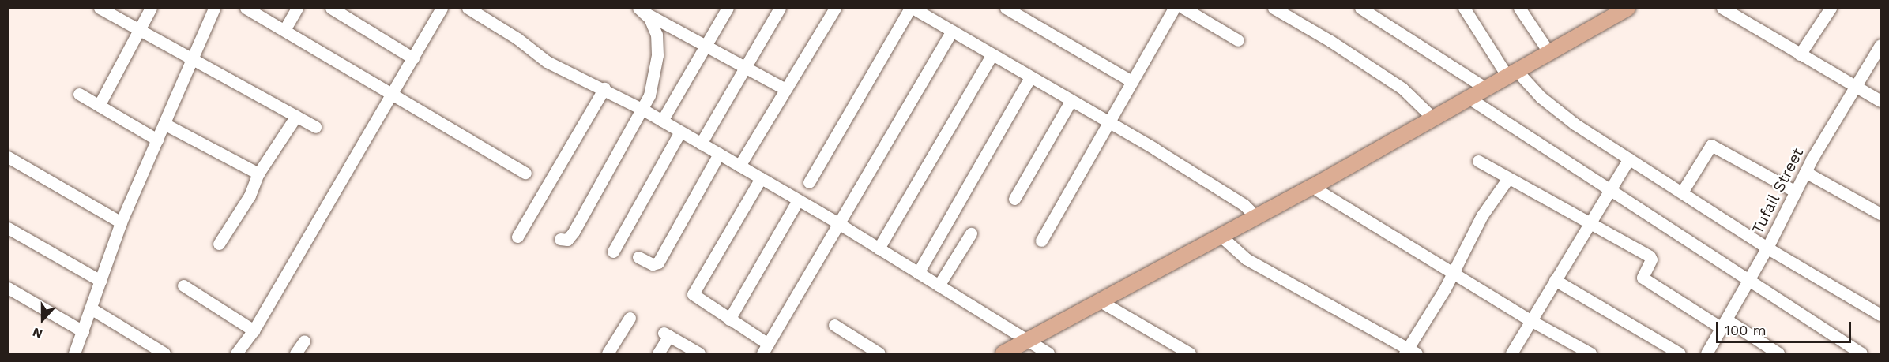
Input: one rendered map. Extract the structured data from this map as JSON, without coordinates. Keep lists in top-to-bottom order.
{
  "streets": {
    "street": ["Tufail Street"]
  },
  "scale_bar": "100 m",
  "north": "bottom"
}
